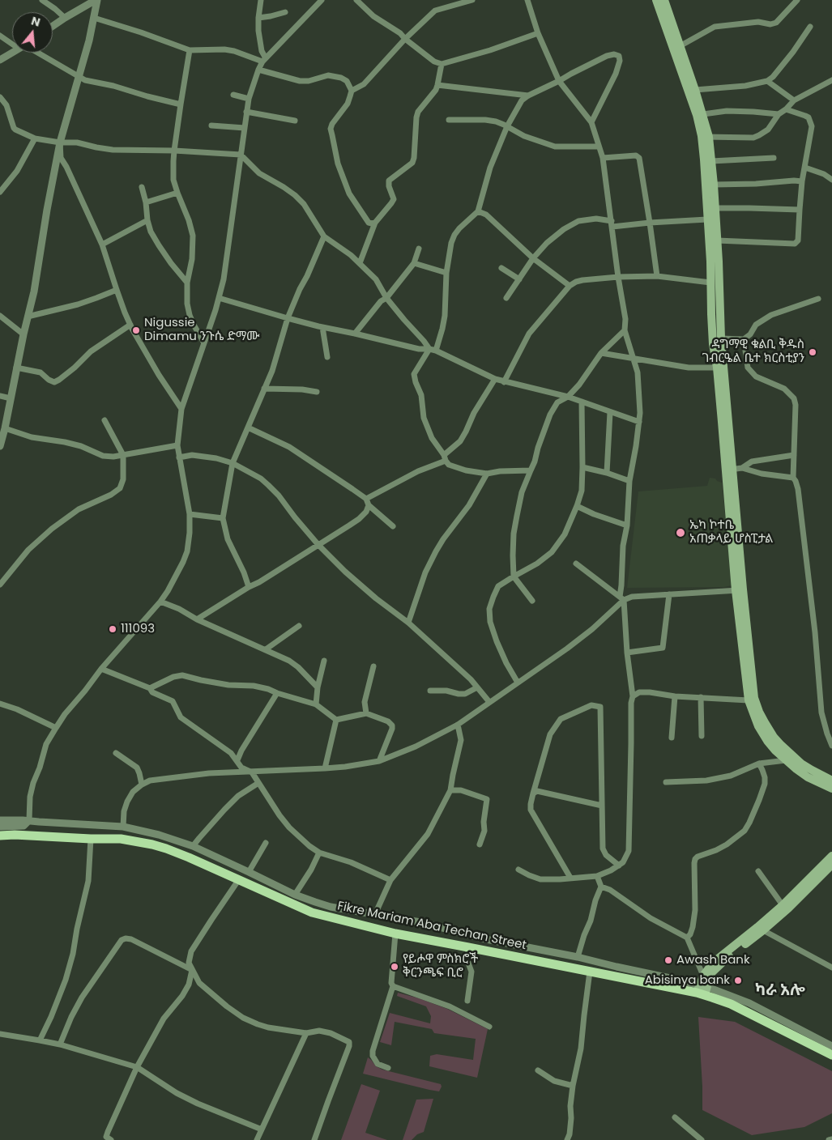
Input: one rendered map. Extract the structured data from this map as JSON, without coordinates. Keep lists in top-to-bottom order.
{
  "streets": {
    "main road": ["Fikre Mariam Aba Techan Street"]
  },
  "districts": ["ካራ አሎ"],
  "places": [
    "Nigussie Dimamu ንጉሴ ድማሙ",
    "ዳግማዊ ቁልቢ ቅዱስ ገብርዔል ቤተ ክርስቲያን",
    "ኤካ ኮተቤ አጠቃላይ ሆስፒታል",
    "111093",
    "Awash Bank",
    "የይሖዋ ምስክሮች ቅርንጫፍ ቢሮ",
    "Abisinya bank"
  ],
  "north": "top"
}
